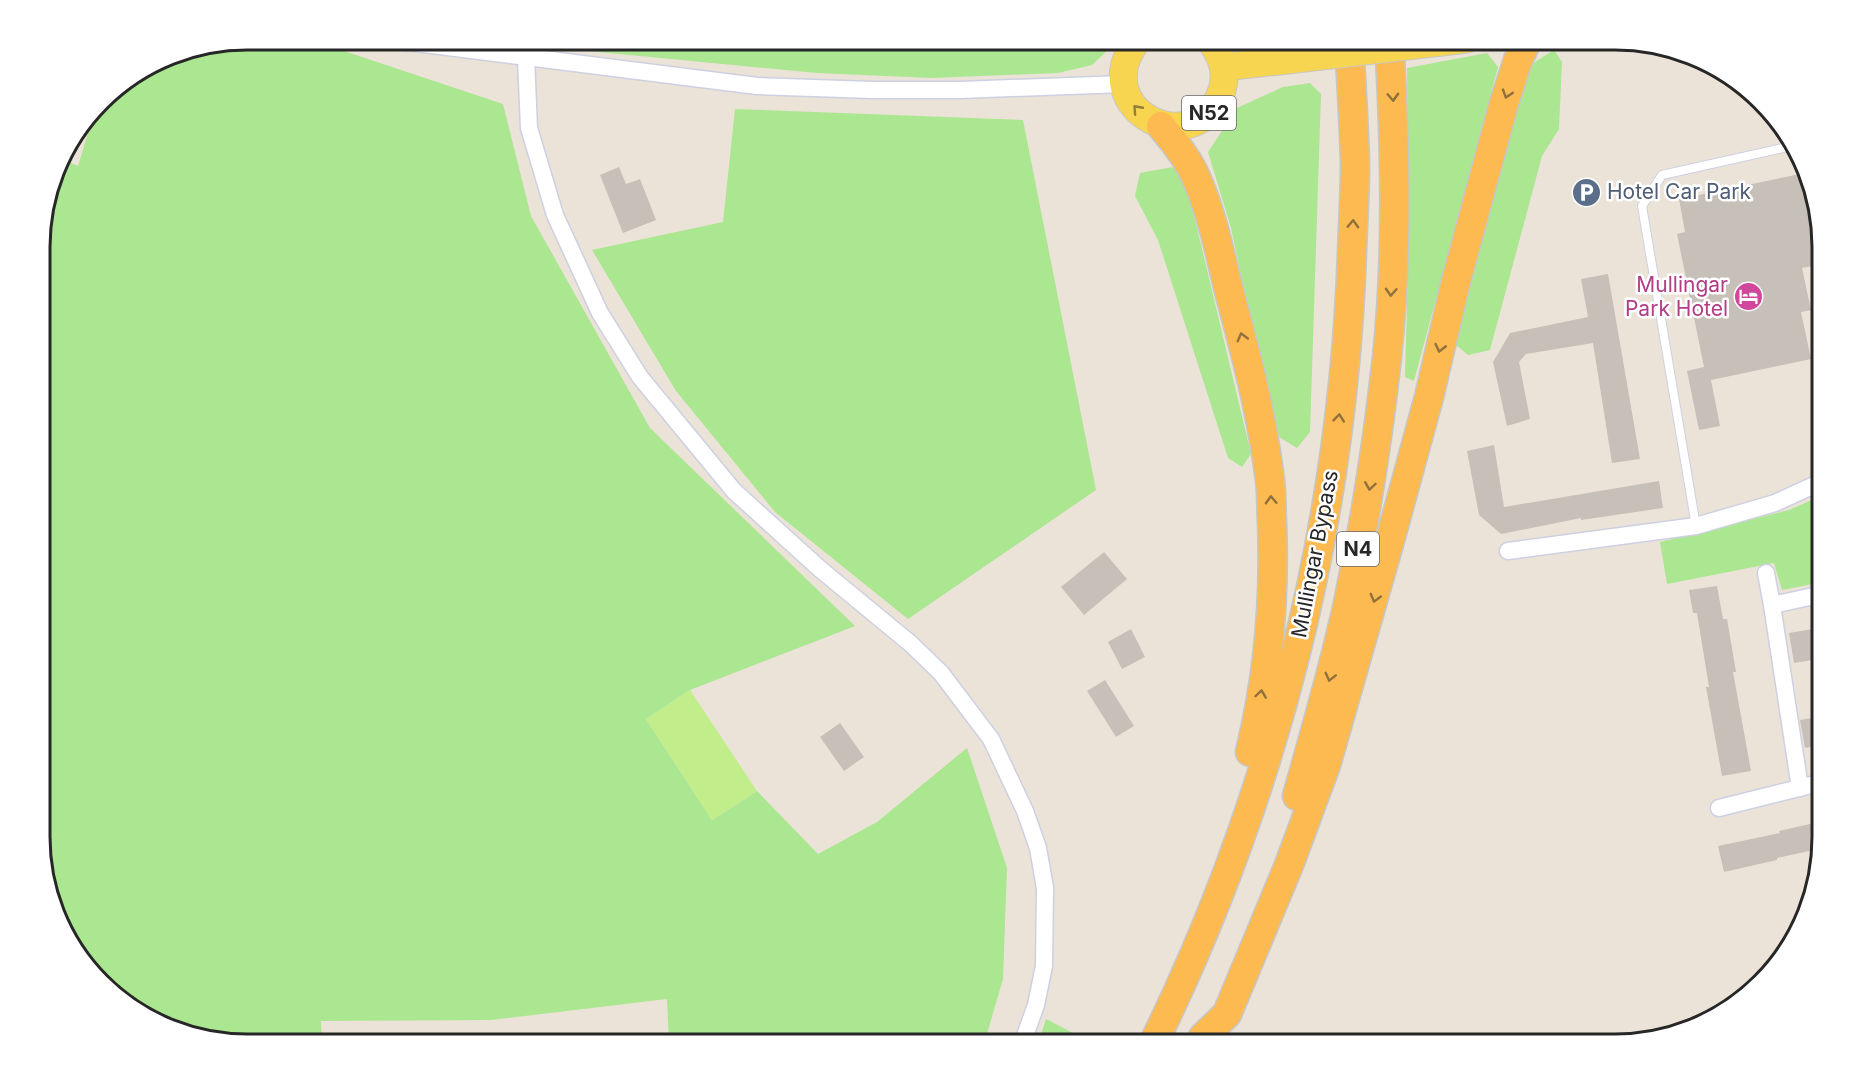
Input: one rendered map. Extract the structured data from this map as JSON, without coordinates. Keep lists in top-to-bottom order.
{
  "streets": {
    "highway": ["N4", "Mullingar Bypass"],
    "main road": ["N52"]
  },
  "crossings": [
    ["N52", "N4"],
    ["N4", "Mullingar Bypass"]
  ],
  "places": {
    "parking": ["Hotel Car Park"],
    "hotel": ["Mullingar Park Hotel"]
  }
}
